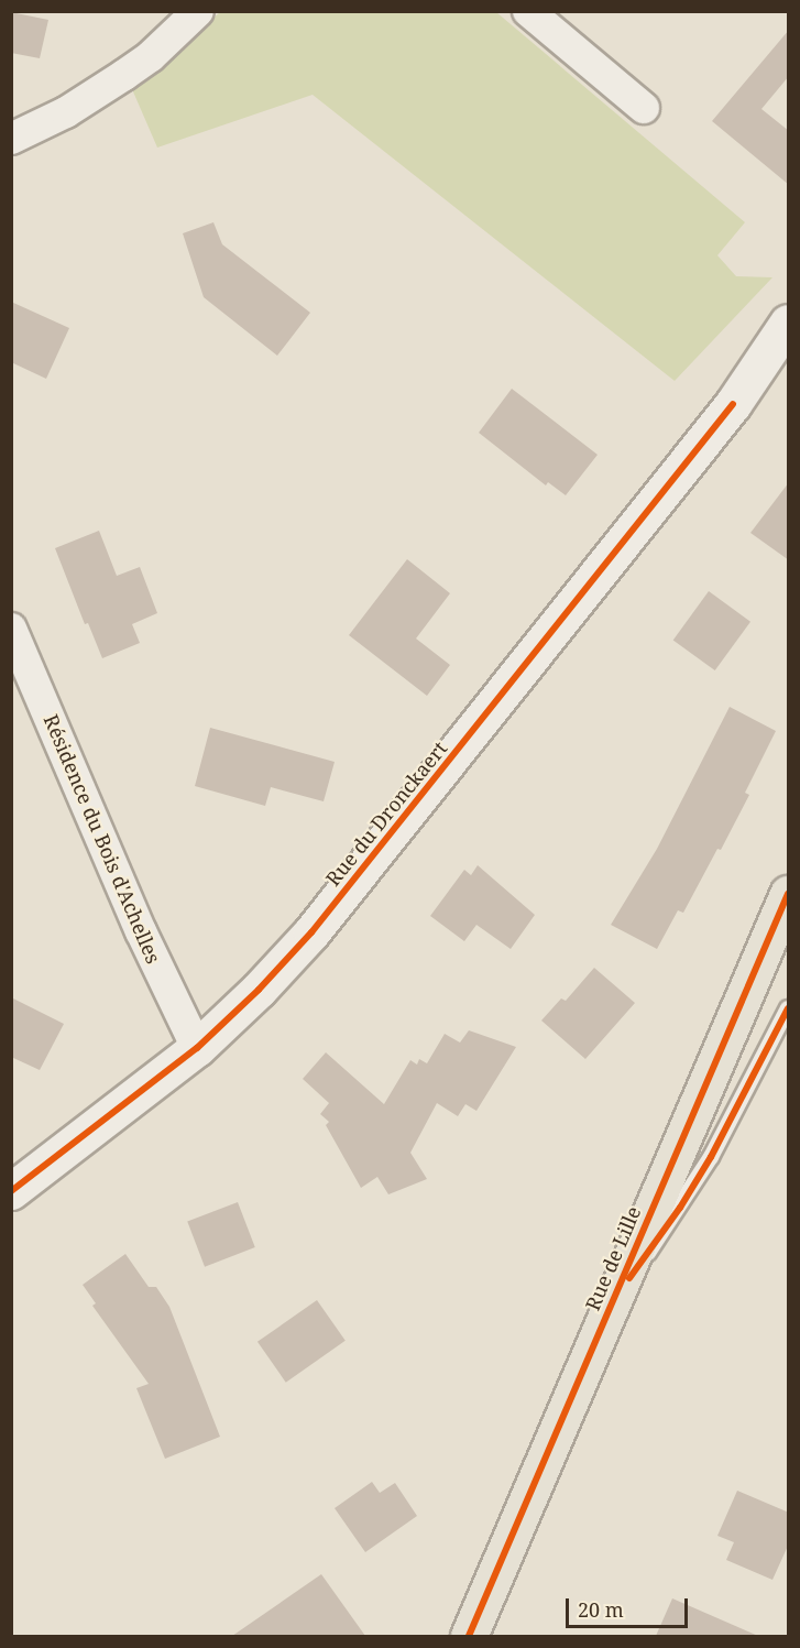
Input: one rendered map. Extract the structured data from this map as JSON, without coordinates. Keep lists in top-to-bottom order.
{
  "streets": {
    "main road": ["Rue du Dronckaert", "Rue de Lille"],
    "street": ["Résidence du Bois d'Achelles"]
  },
  "crossings": [
    ["Rue du Dronckaert", "Résidence du Bois d'Achelles"]
  ],
  "scale_bar": "20 m"
}
